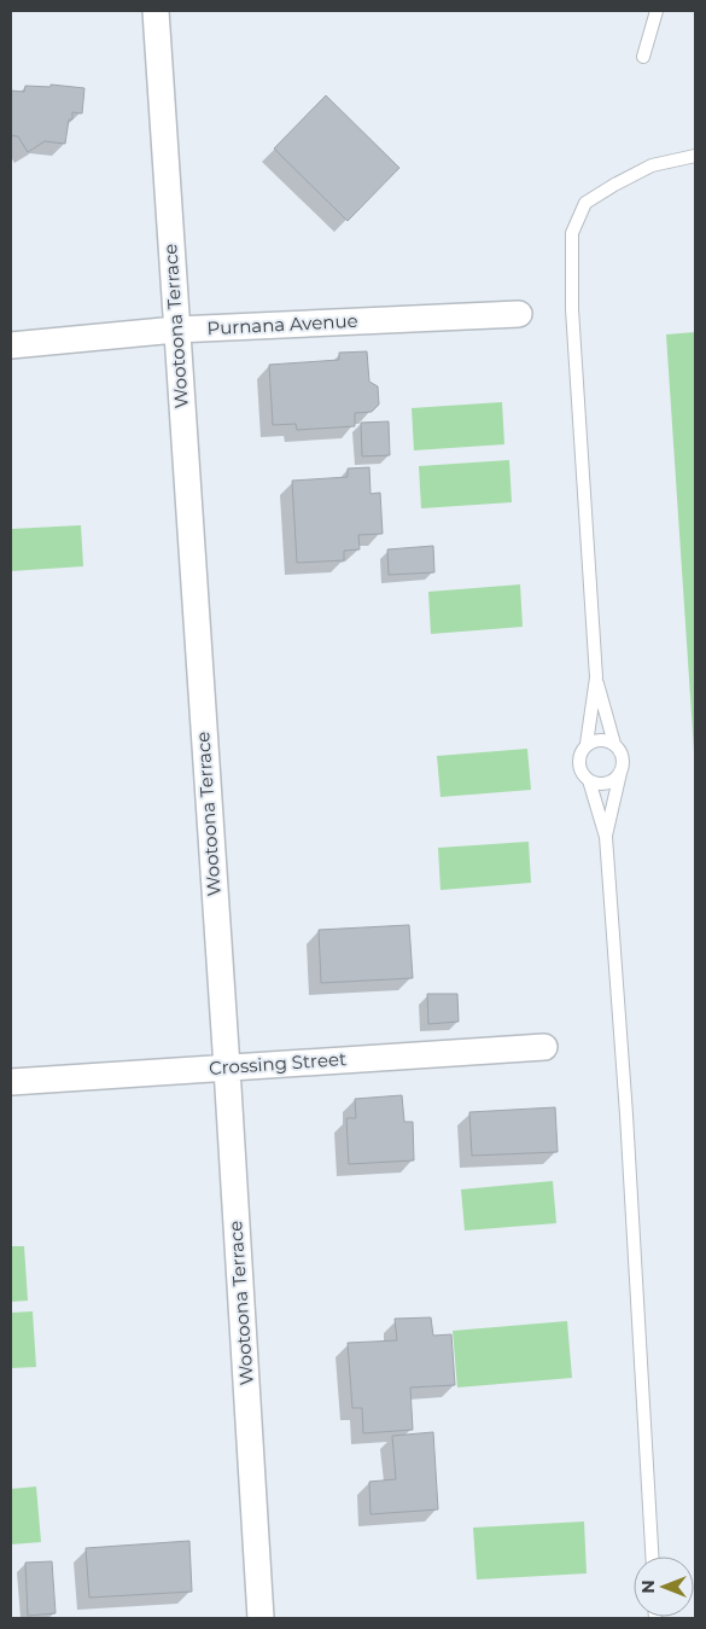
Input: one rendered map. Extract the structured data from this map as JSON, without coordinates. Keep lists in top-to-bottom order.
{
  "streets": {
    "street": ["Purnana Avenue", "Wootoona Terrace", "Crossing Street"]
  },
  "crossings": [
    ["Purnana Avenue", "Wootoona Terrace"],
    ["Wootoona Terrace", "Crossing Street"]
  ],
  "north": "left"
}
